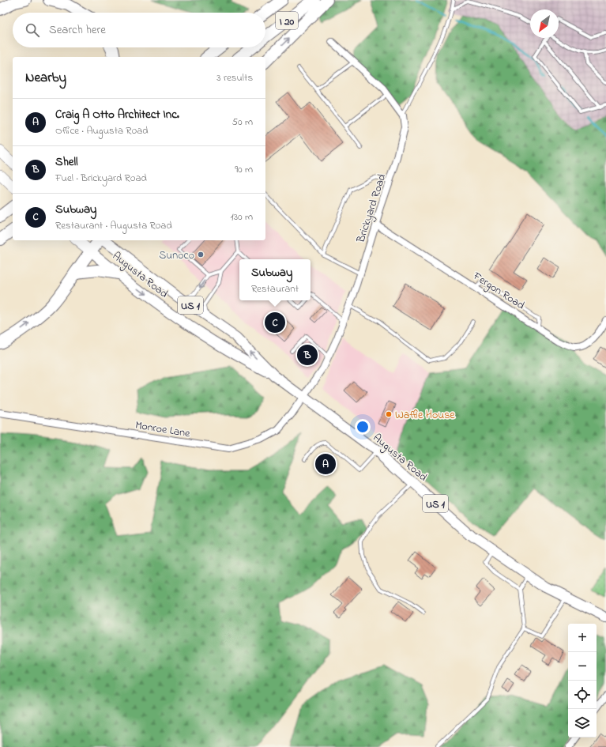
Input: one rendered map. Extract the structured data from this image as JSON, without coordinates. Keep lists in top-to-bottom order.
{
  "streets": {
    "highway": ["I 20", "Augusta Road", "US 1"],
    "street": ["Brickyard Road", "Fergon Road", "Monroe Lane"]
  },
  "crossings": [
    ["Brickyard Road", "Augusta Road"],
    ["Brickyard Road", "Fergon Road"],
    ["Brickyard Road", "Monroe Lane"],
    ["Augusta Road", "Monroe Lane"]
  ],
  "places": ["Sunoco", "Waffle House"],
  "north": "bottom left",
  "page": {
    "search": "Search here",
    "heading": ["Nearby", "3 results"],
    "list": [
      {
        "mark": "A",
        "name": "Craig A Otto Architect Inc.",
        "note": "Office · Augusta Road",
        "value": "50 m"
      },
      {
        "mark": "B",
        "name": "Shell",
        "note": "Fuel · Brickyard Road",
        "value": "90 m"
      },
      {
        "mark": "C",
        "name": "Subway",
        "note": "Restaurant · Augusta Road",
        "value": "130 m"
      }
    ],
    "popup": ["Subway", "Restaurant"],
    "pins": ["C", "B", "A"],
    "map_buttons": ["+", "−"]
  }
}
